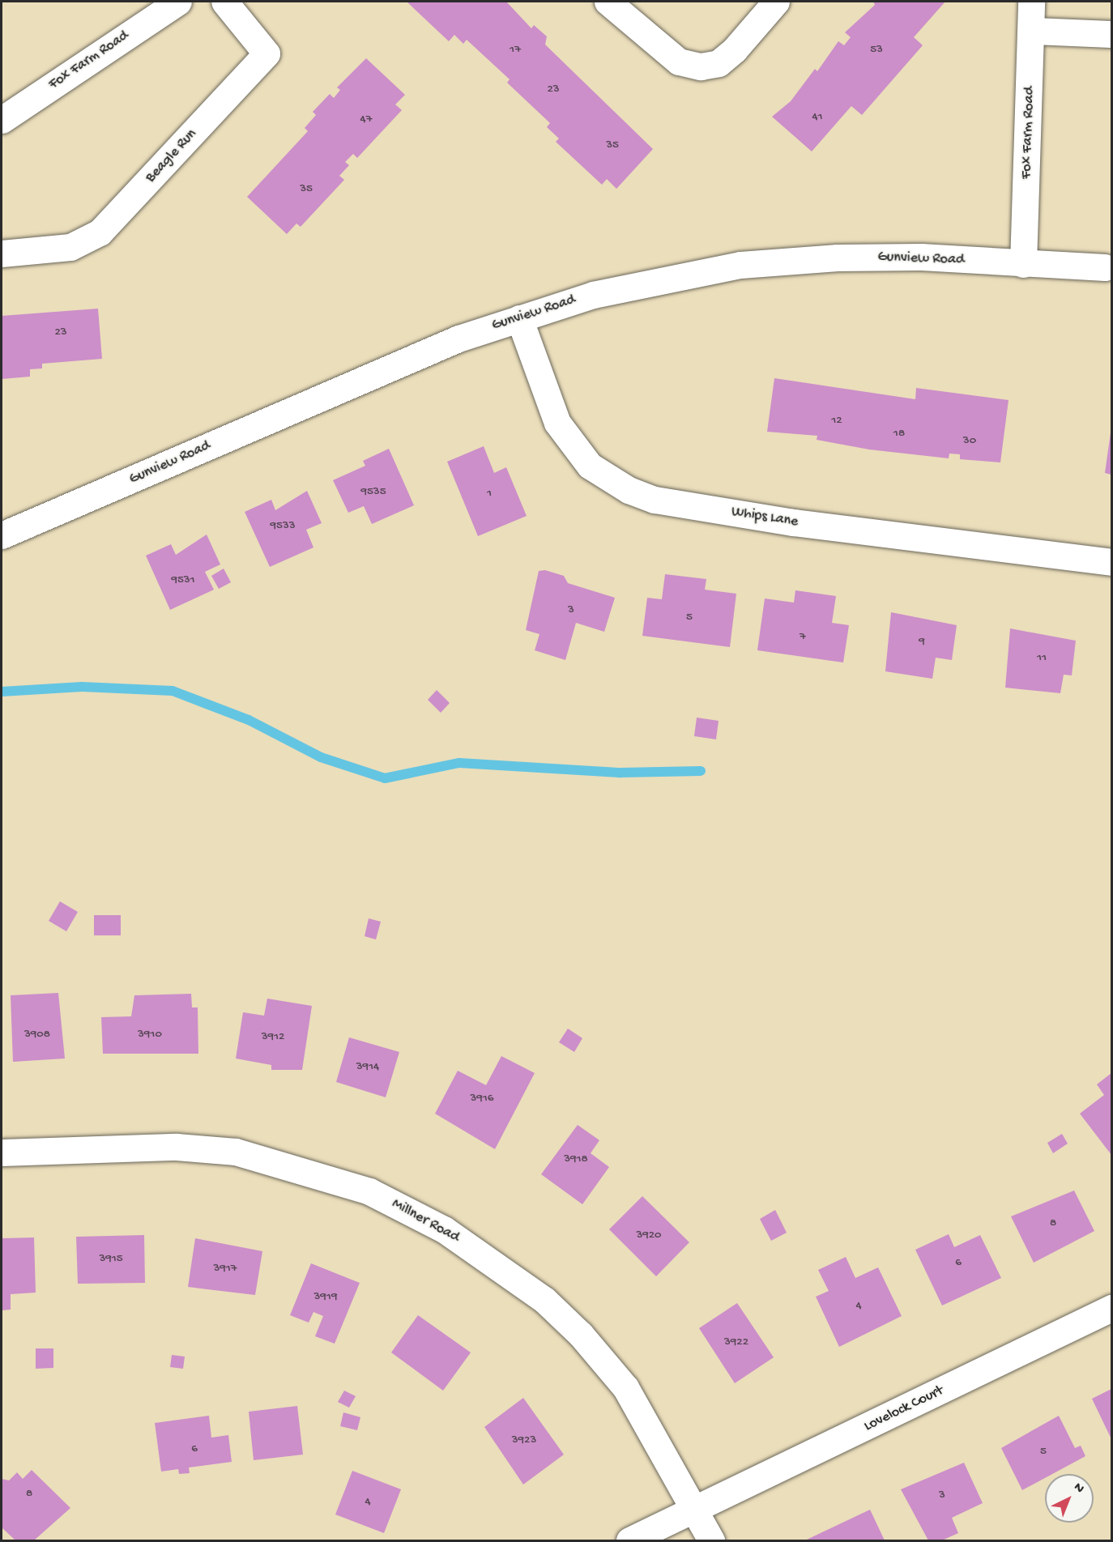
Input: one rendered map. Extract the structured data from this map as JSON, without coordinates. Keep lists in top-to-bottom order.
{
  "streets": {
    "street": [
      "Fox Farm Road",
      "Beagle Run",
      "Gunview Road",
      "Whips Lane",
      "Millner Road",
      "Lovelock Court"
    ]
  },
  "crossings": [
    ["Fox Farm Road", "Gunview Road"],
    ["Gunview Road", "Whips Lane"],
    ["Millner Road", "Lovelock Court"]
  ],
  "house_numbers": [
    "17",
    "53",
    "23",
    "41",
    "47",
    "35",
    "35",
    "23",
    "12",
    "18",
    "30",
    "9535",
    "1",
    "9533",
    "9531",
    "3",
    "5",
    "7",
    "9",
    "11",
    "3908",
    "3910",
    "3912",
    "3914",
    "3916",
    "3918",
    "8",
    "3920",
    "3915",
    "6",
    "3917",
    "3919",
    "4",
    "3922",
    "3923",
    "6",
    "5",
    "8",
    "3",
    "4"
  ],
  "north": "top right"
}
